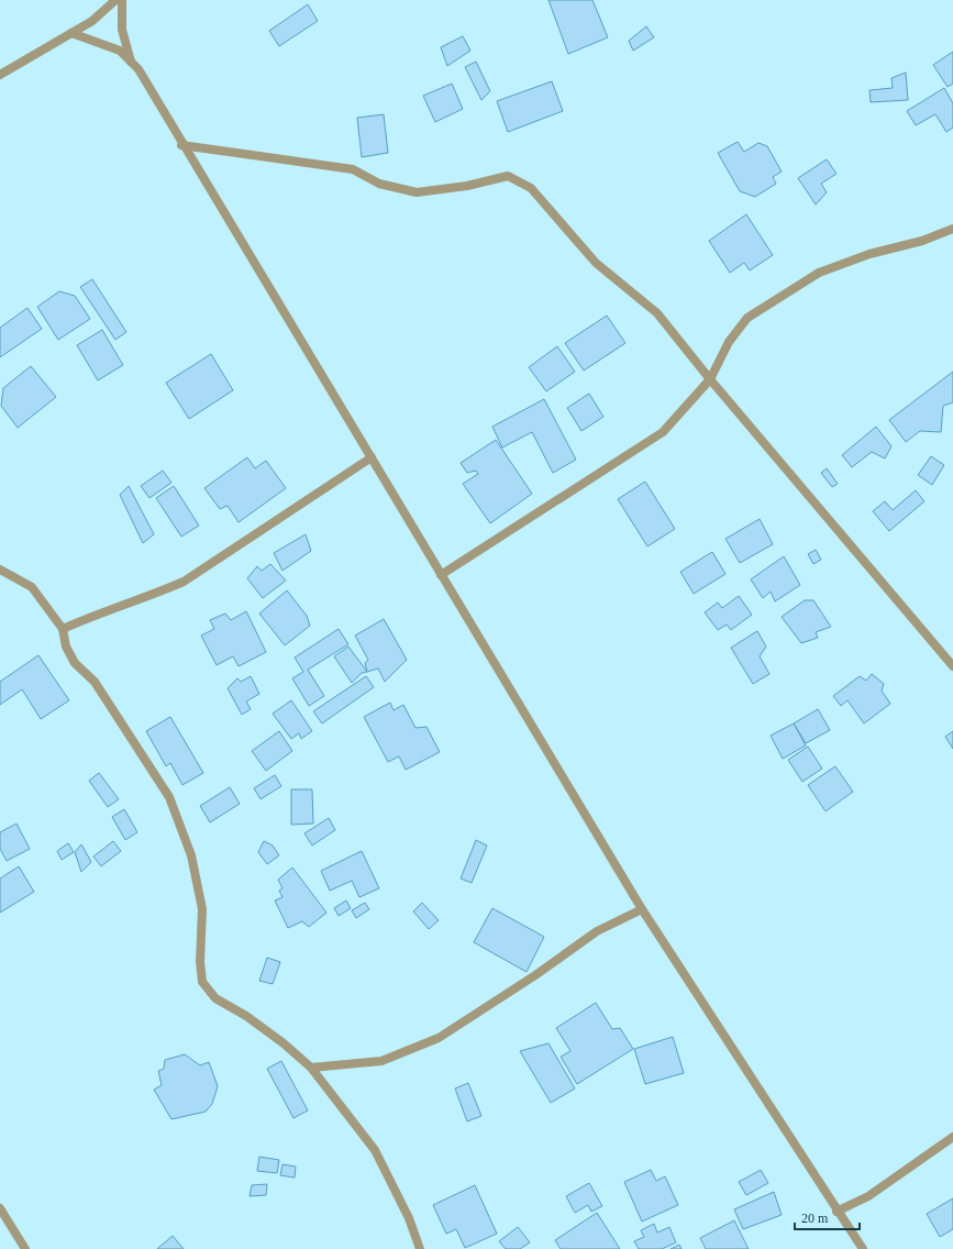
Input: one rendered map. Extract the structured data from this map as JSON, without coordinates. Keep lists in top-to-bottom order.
{
  "scale_bar": "20 m"
}
